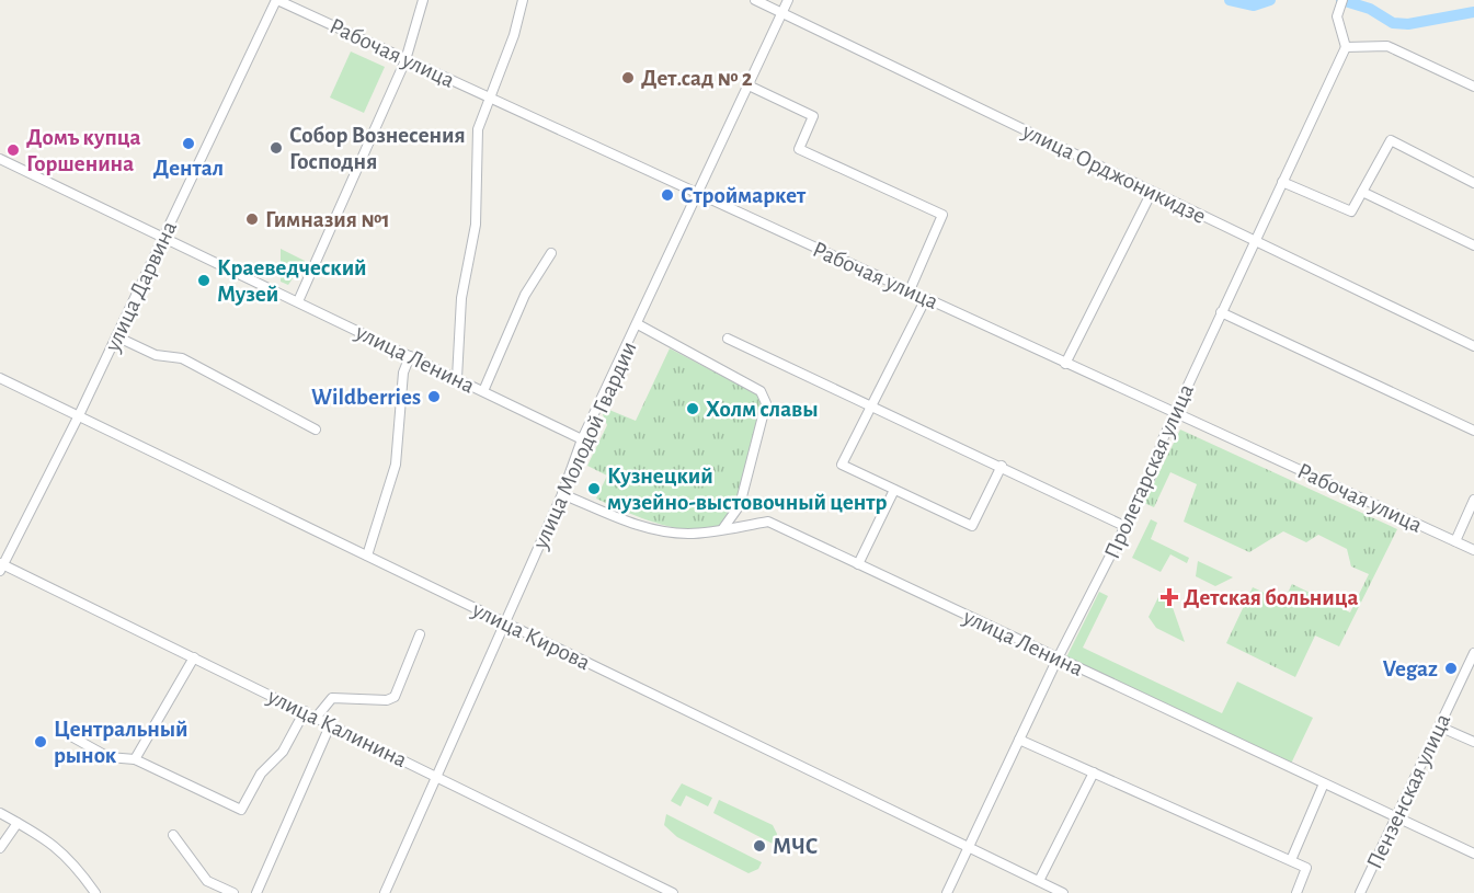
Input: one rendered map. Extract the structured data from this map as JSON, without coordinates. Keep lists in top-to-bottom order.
{
  "streets": {
    "street": [
      "Рабочая улица",
      "улица Орджоникидзе",
      "улица Дарвина",
      "улица Ленина",
      "улица Молодой Гвардии",
      "Пролетарская улица",
      "улица Кирова",
      "улица Калинина",
      "Пензенская улица"
    ]
  },
  "crossings": [
    ["Рабочая улица", "улица Дарвина"],
    ["Рабочая улица", "улица Молодой Гвардии"],
    ["Рабочая улица", "Пролетарская улица"],
    ["улица Орджоникидзе", "улица Молодой Гвардии"],
    ["улица Орджоникидзе", "Пролетарская улица"],
    ["улица Дарвина", "улица Ленина"],
    ["улица Дарвина", "улица Кирова"],
    ["улица Дарвина", "улица Калинина"],
    ["улица Ленина", "улица Молодой Гвардии"],
    ["улица Ленина", "Пролетарская улица"],
    ["улица Ленина", "Пензенская улица"],
    ["улица Молодой Гвардии", "улица Кирова"],
    ["улица Молодой Гвардии", "улица Калинина"],
    ["Пролетарская улица", "улица Кирова"]
  ],
  "places": {
    "other": [
      "Дет.сад № 2",
      "Дентал",
      "Собор Вознесения Господня",
      "Домъ купца Горшенина",
      "Строймаркет",
      "Гимназия №1",
      "Краеведческий Музей",
      "Wildberries",
      "Холм славы",
      "Кузнецкий музейно-выстовочный центр",
      "Vegaz",
      "Центральный рынок",
      "МЧС"
    ],
    "health": ["Детская больница"]
  }
}
